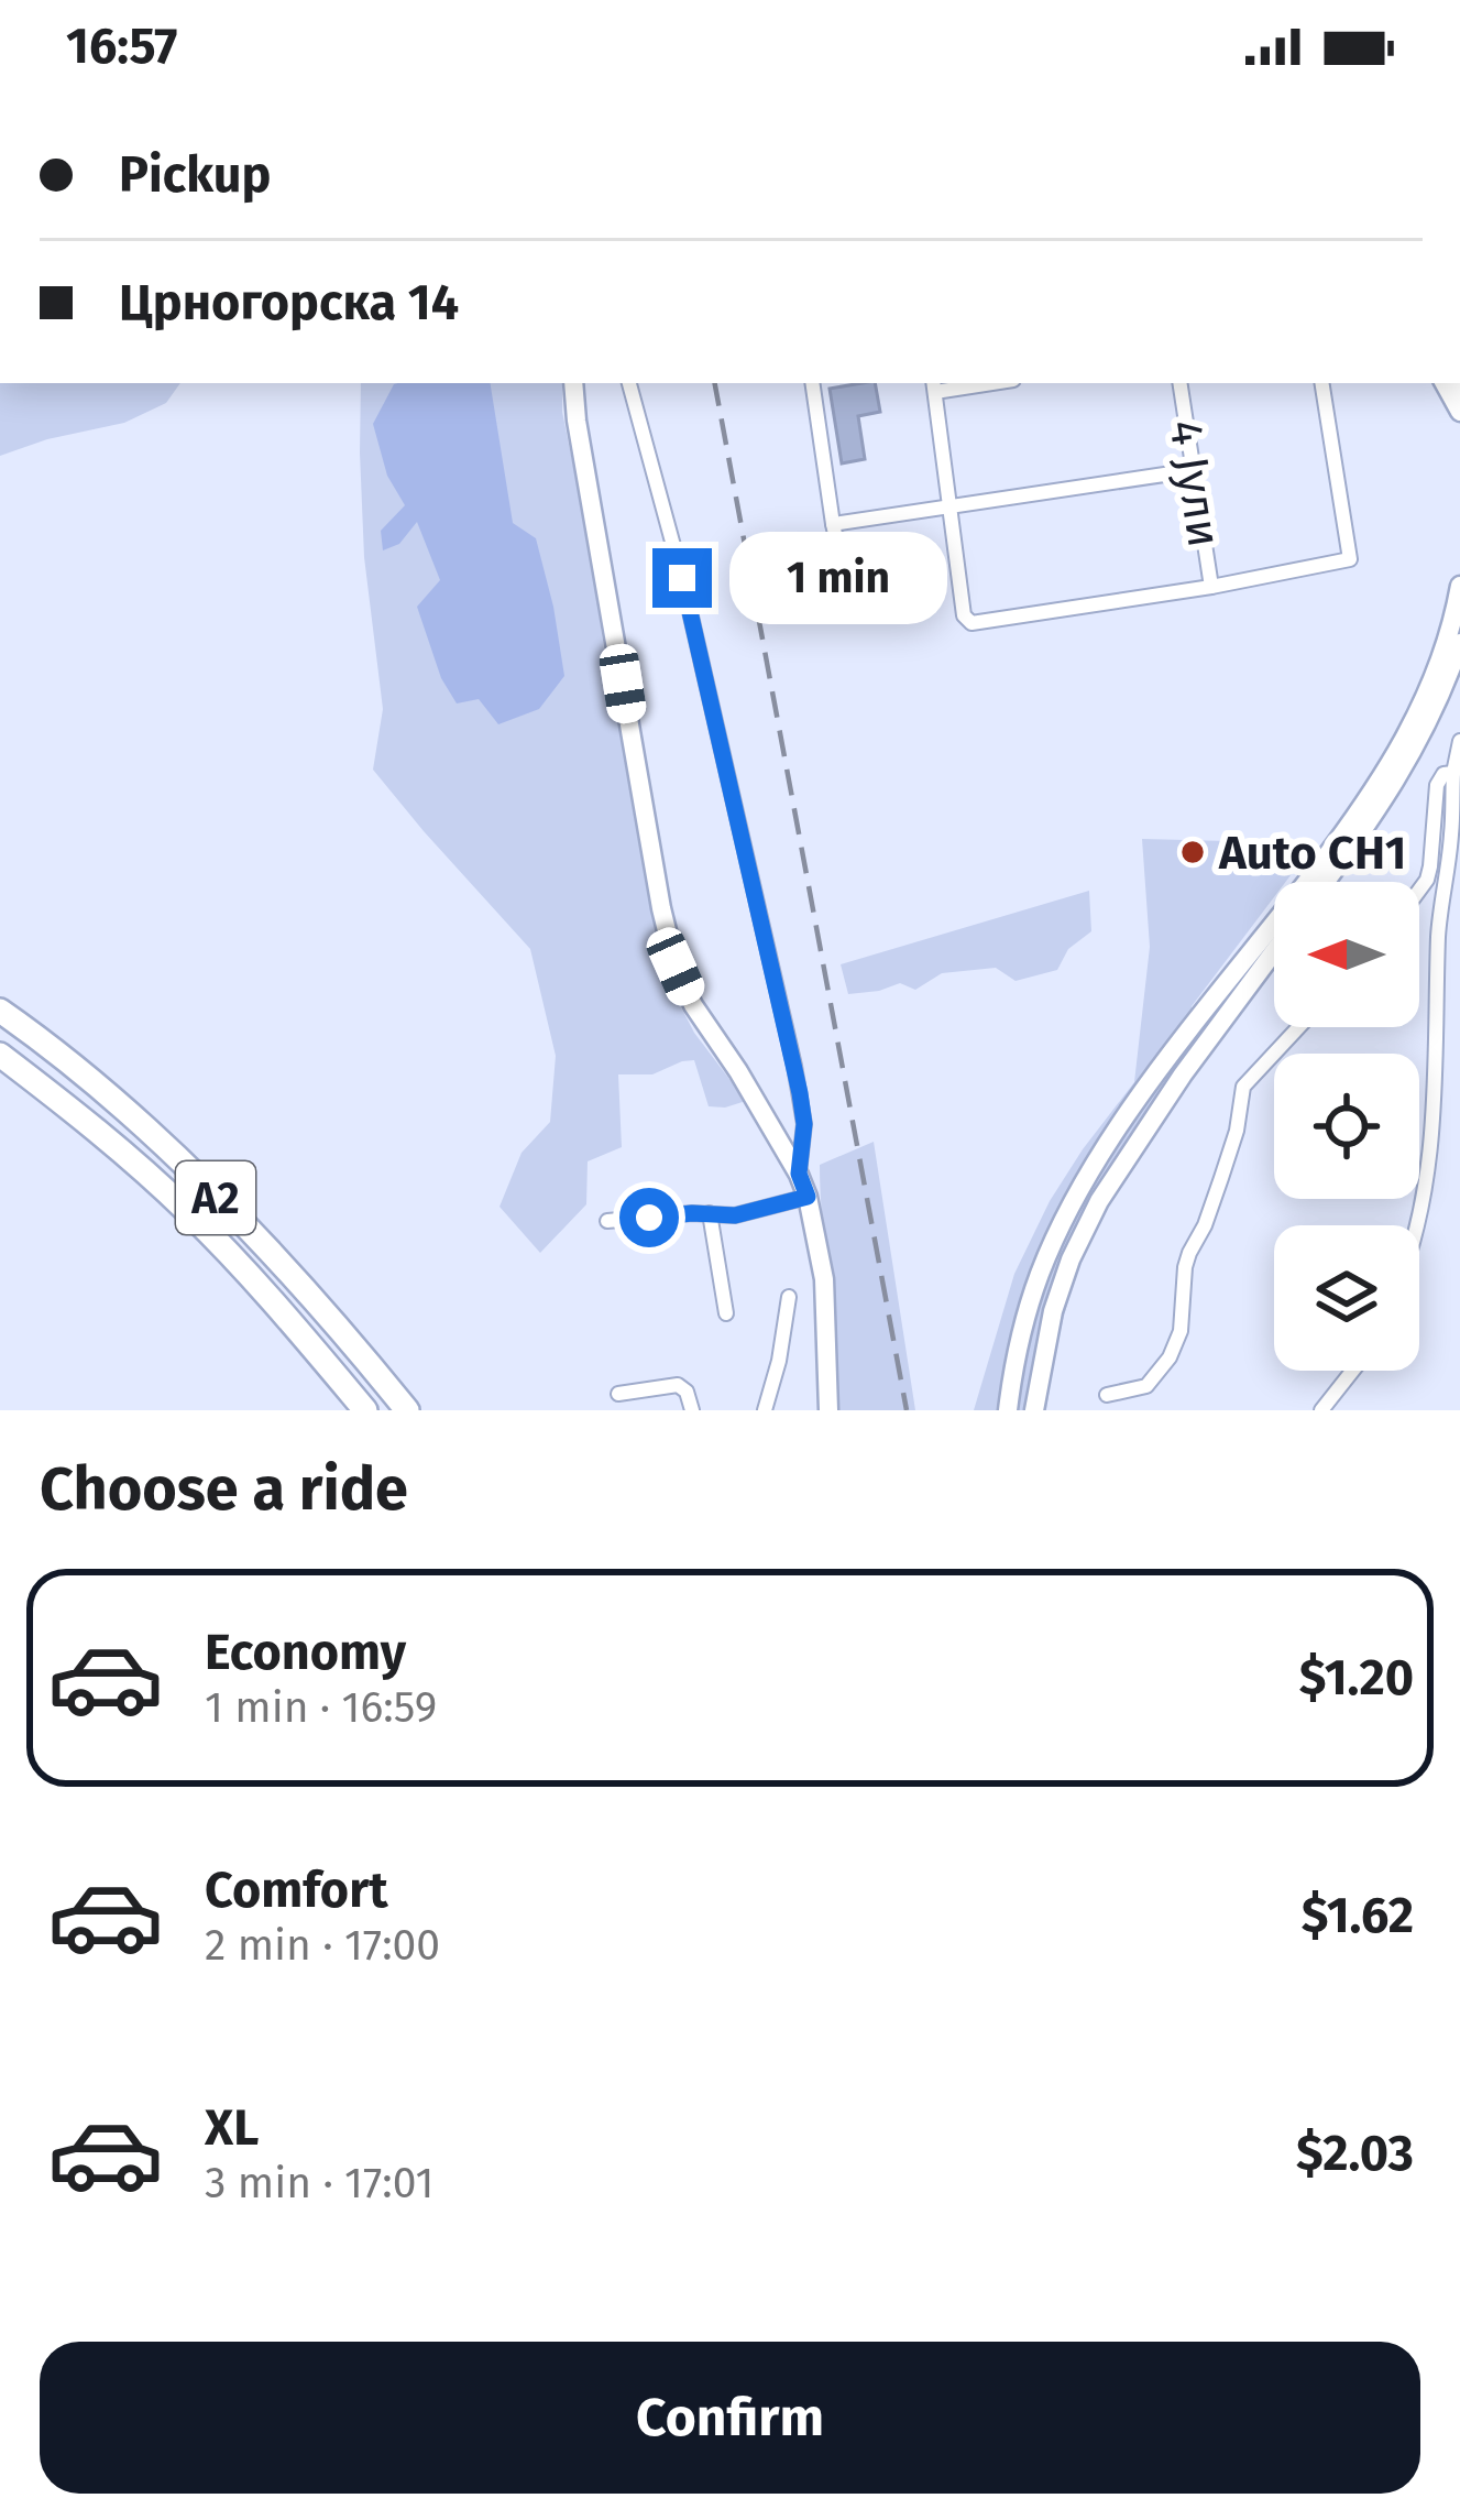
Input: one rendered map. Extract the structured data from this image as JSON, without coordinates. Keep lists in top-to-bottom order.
{
  "streets": {
    "highway": ["A2"],
    "street": ["4 Јули"]
  },
  "places": ["Auto CH1"],
  "north": "left",
  "page": {
    "status": "16:57",
    "banner": ["Pickup", "Црногорска 14"],
    "bubble": "1 min",
    "heading": "Choose a ride",
    "list": [
      {
        "name": "Economy",
        "note": "1 min · 16:59",
        "value": "$1.20"
      },
      {
        "name": "Comfort",
        "note": "2 min · 17:00",
        "value": "$1.62"
      },
      {
        "name": "XL",
        "note": "3 min · 17:01",
        "value": "$2.03"
      }
    ],
    "buttons": "Confirm"
  }
}
